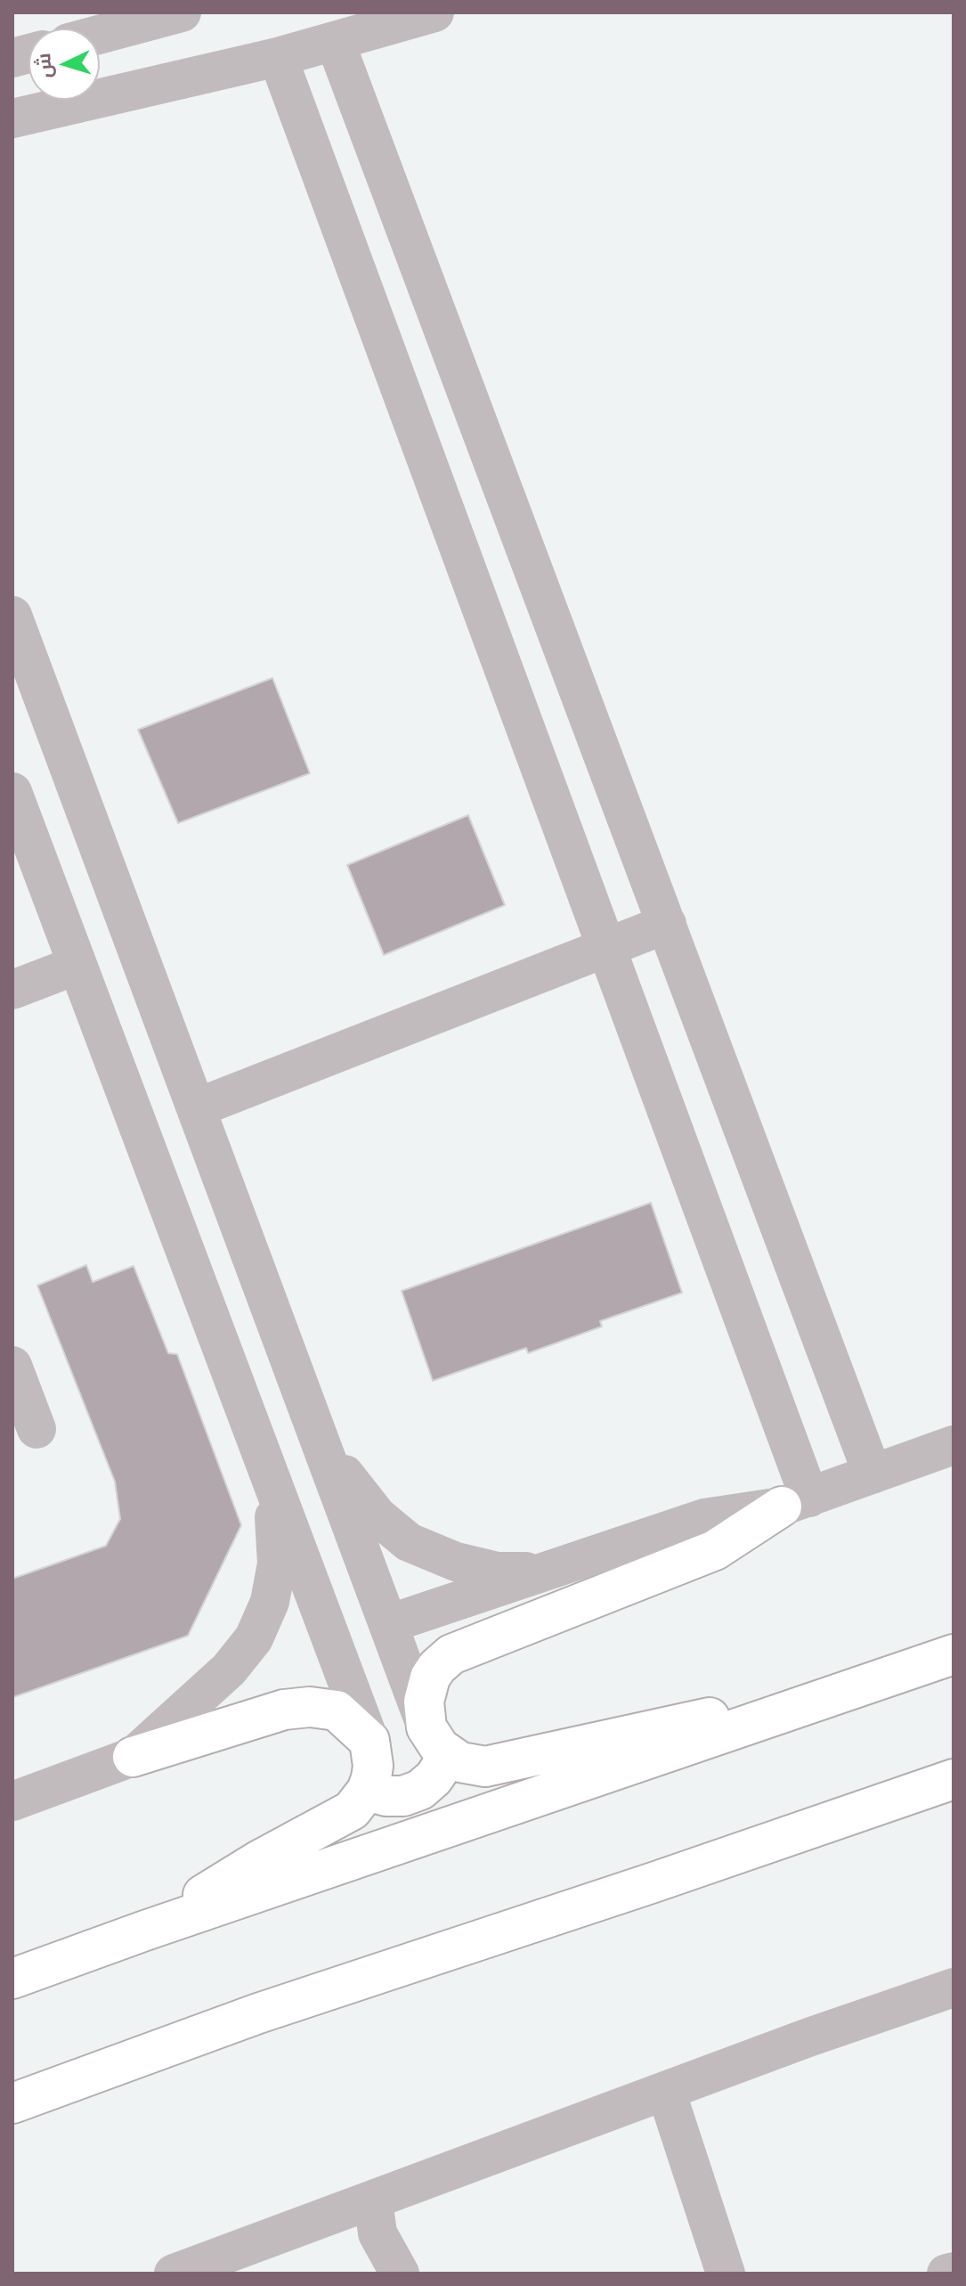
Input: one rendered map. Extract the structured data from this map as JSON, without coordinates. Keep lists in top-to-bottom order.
{
  "north": "left"
}
